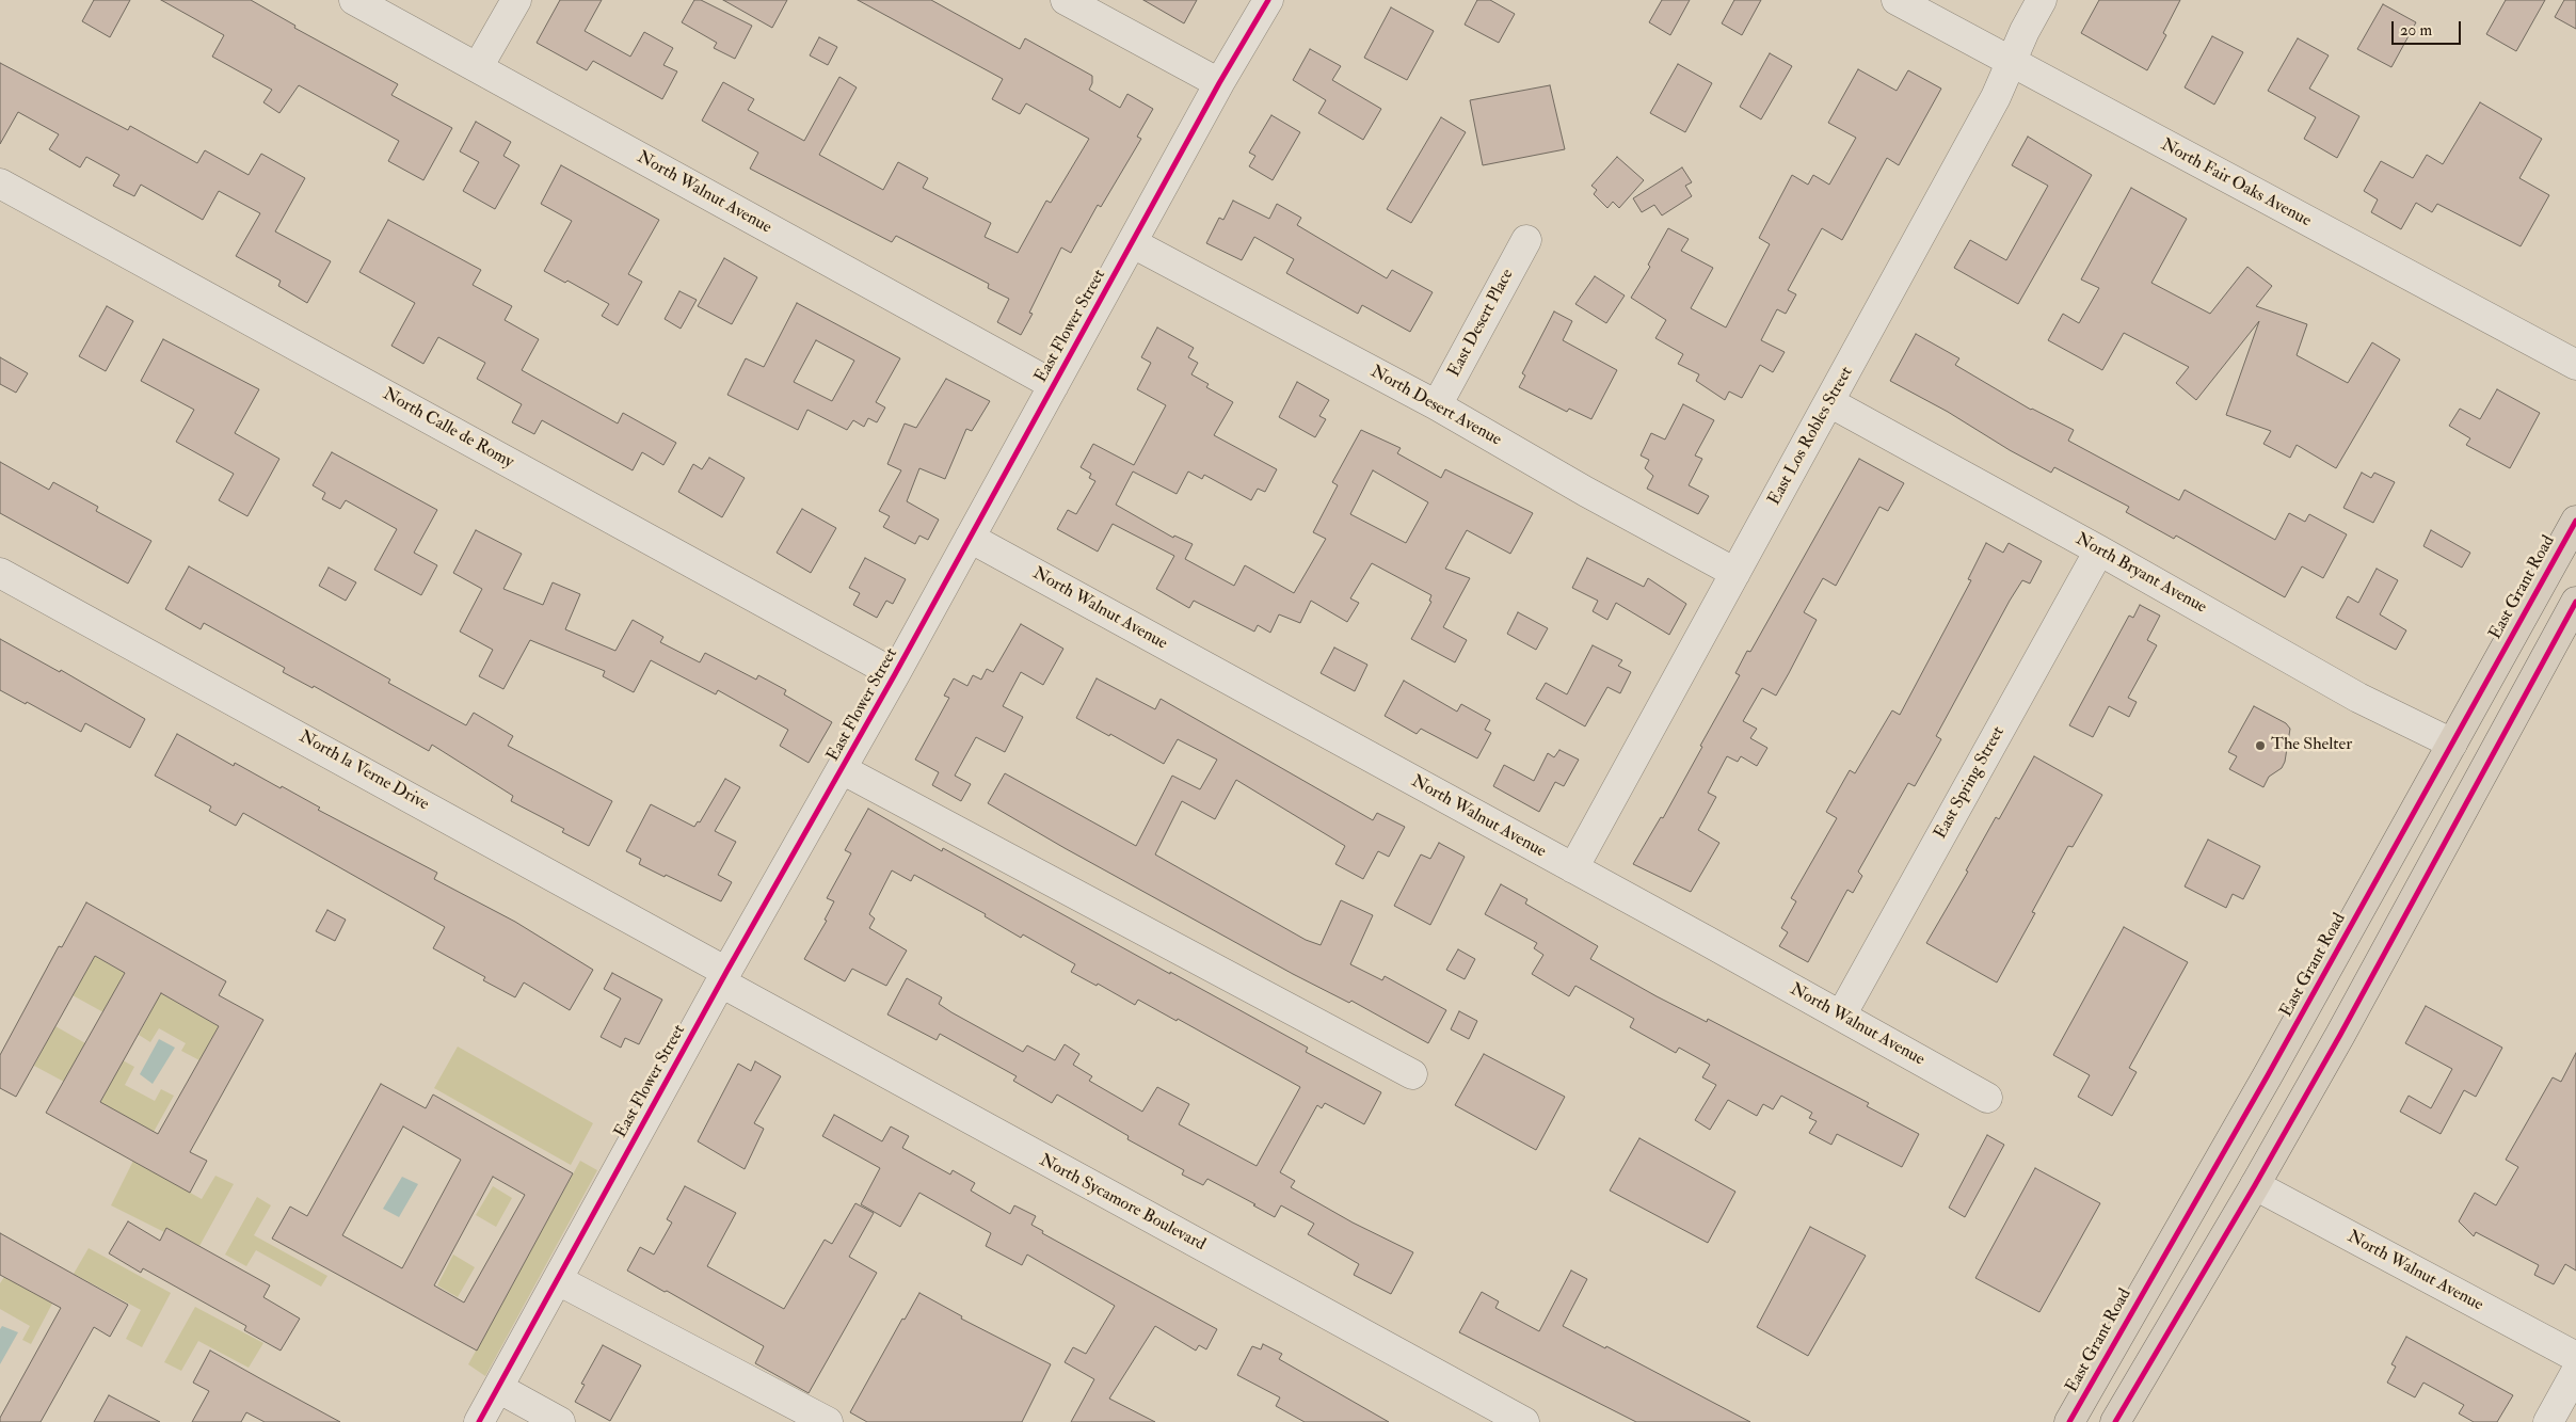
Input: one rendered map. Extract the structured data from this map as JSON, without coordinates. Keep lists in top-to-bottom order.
{
  "streets": {
    "main road": ["East Grant Road"],
    "street": [
      "North Fair Oaks Avenue",
      "North Walnut Avenue",
      "East Desert Place",
      "East Flower Street",
      "North Desert Avenue",
      "North Calle de Romy",
      "East Los Robles Street",
      "North Bryant Avenue",
      "North la Verne Drive",
      "East Spring Street",
      "North Sycamore Boulevard"
    ]
  },
  "crossings": [
    ["North Fair Oaks Avenue", "East Los Robles Street"],
    ["North Walnut Avenue", "East Flower Street"],
    ["North Walnut Avenue", "East Los Robles Street"],
    ["North Walnut Avenue", "East Spring Street"],
    ["East Desert Place", "North Desert Avenue"],
    ["East Flower Street", "North Desert Avenue"],
    ["East Flower Street", "North Calle de Romy"],
    ["East Flower Street", "North la Verne Drive"],
    ["East Flower Street", "North Sycamore Boulevard"],
    ["North Desert Avenue", "East Los Robles Street"],
    ["East Los Robles Street", "North Bryant Avenue"],
    ["North Bryant Avenue", "East Grant Road"],
    ["North Bryant Avenue", "East Spring Street"],
    ["North la Verne Drive", "North Sycamore Boulevard"]
  ],
  "places": ["The Shelter"],
  "scale_bar": "20 m"
}
